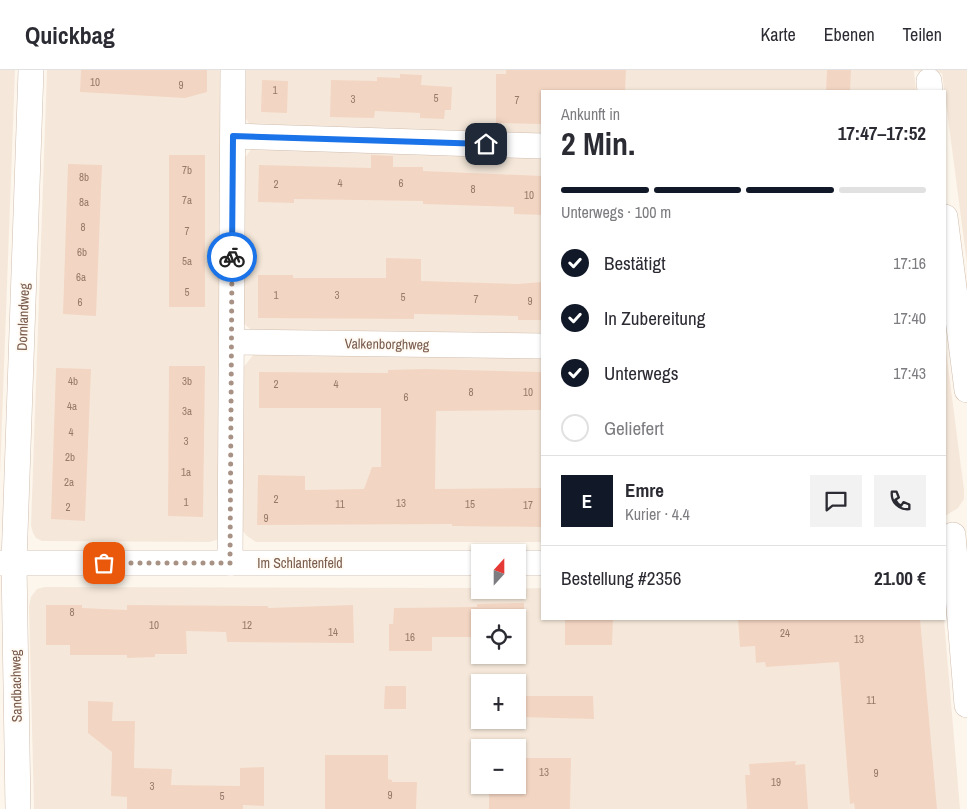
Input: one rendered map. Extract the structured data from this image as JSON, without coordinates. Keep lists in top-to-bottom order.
{
  "streets": {
    "street": [
      "Dornlandweg",
      "Valkenborghweg",
      "Im Schlantenfeld",
      "Sandbachweg"
    ]
  },
  "crossings": [
    ["Dornlandweg", "Im Schlantenfeld"],
    ["Dornlandweg", "Sandbachweg"],
    ["Im Schlantenfeld", "Sandbachweg"]
  ],
  "house_numbers": [
    "10",
    "9",
    "1",
    "5",
    "3",
    "7",
    "7b",
    "8b",
    "4",
    "6",
    "2",
    "8",
    "10",
    "7a",
    "8a",
    "8",
    "7",
    "6b",
    "5a",
    "6a",
    "5",
    "1",
    "3",
    "5",
    "7",
    "9",
    "6",
    "4b",
    "3b",
    "2",
    "4",
    "8",
    "10",
    "6",
    "4a",
    "3a",
    "4",
    "3",
    "2b",
    "1a",
    "2a",
    "2",
    "1",
    "13",
    "11",
    "15",
    "17",
    "2",
    "9",
    "8",
    "10",
    "12",
    "14",
    "24",
    "16",
    "13",
    "11",
    "13",
    "9",
    "19",
    "3",
    "9",
    "5"
  ],
  "north": "top",
  "page": {
    "header": "Quickbag",
    "nav": ["Karte", "Ebenen", "Teilen"],
    "heading": ["2 Min.", "Ankunft in", "17:47–17:52"],
    "panel": [
      "Emre",
      "Kurier · 4.4",
      "Bestellung #2356",
      "21.00 €"
    ],
    "bar": "Unterwegs · 100 m",
    "list": [
      ["Bestätigt", "17:16"],
      ["In Zubereitung", "17:40"],
      ["Unterwegs", "17:43"],
      "Geliefert"
    ],
    "round": "E",
    "map_buttons": ["+", "−"]
  }
}
